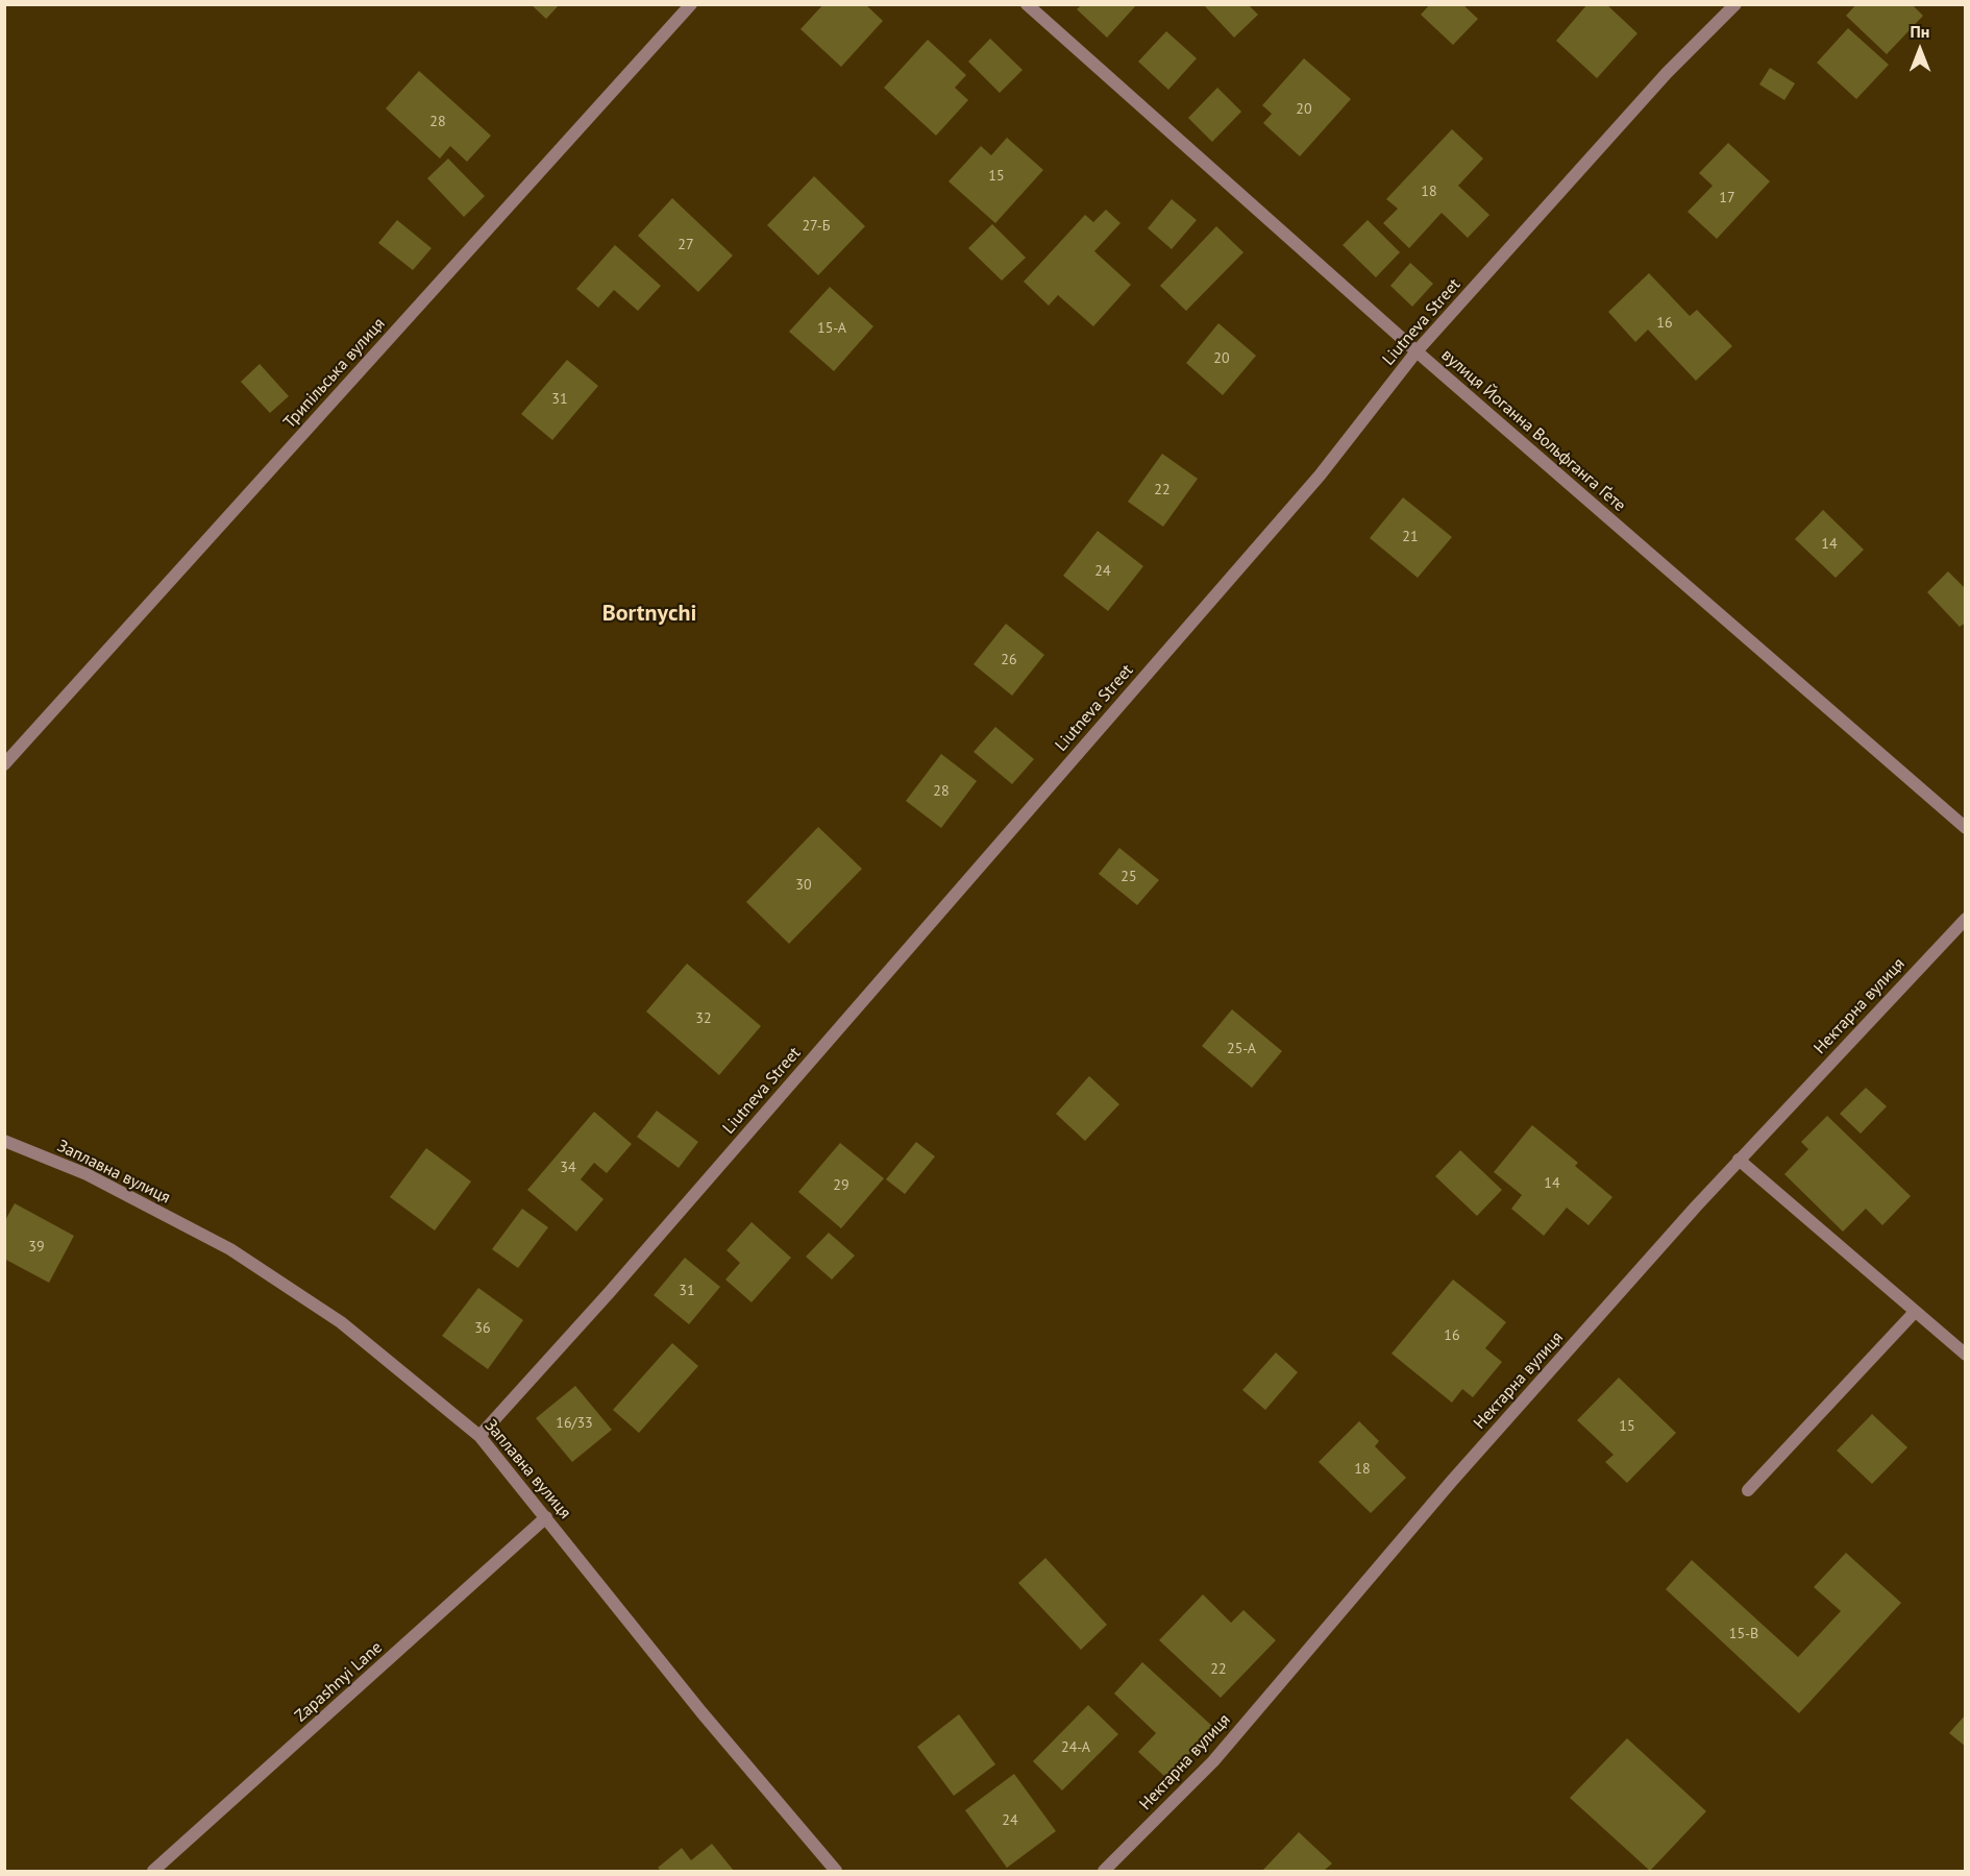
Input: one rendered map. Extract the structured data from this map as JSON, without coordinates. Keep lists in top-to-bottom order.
{
  "streets": {
    "street": [
      "Liutneva Street",
      "Трипільська вулиця",
      "вулиця Йоганна Вольфганга Ґете",
      "Нектарна вулиця",
      "Заплавна вулиця",
      "Zapashnyi Lane"
    ]
  },
  "crossings": [
    ["Liutneva Street", "вулиця Йоганна Вольфганга Ґете"],
    ["Liutneva Street", "Заплавна вулиця"],
    ["Заплавна вулиця", "Zapashnyi Lane"]
  ],
  "districts": ["Bortnychi"],
  "house_numbers": [
    "20",
    "28",
    "15",
    "18",
    "17",
    "27-Б",
    "27",
    "16",
    "15-А",
    "20",
    "31",
    "22",
    "21",
    "14",
    "24",
    "26",
    "28",
    "25",
    "30",
    "32",
    "25-А",
    "34",
    "14",
    "29",
    "39",
    "31",
    "36",
    "16",
    "16/33",
    "15",
    "18",
    "15-В",
    "22",
    "24-А",
    "24"
  ],
  "north": "top"
}
